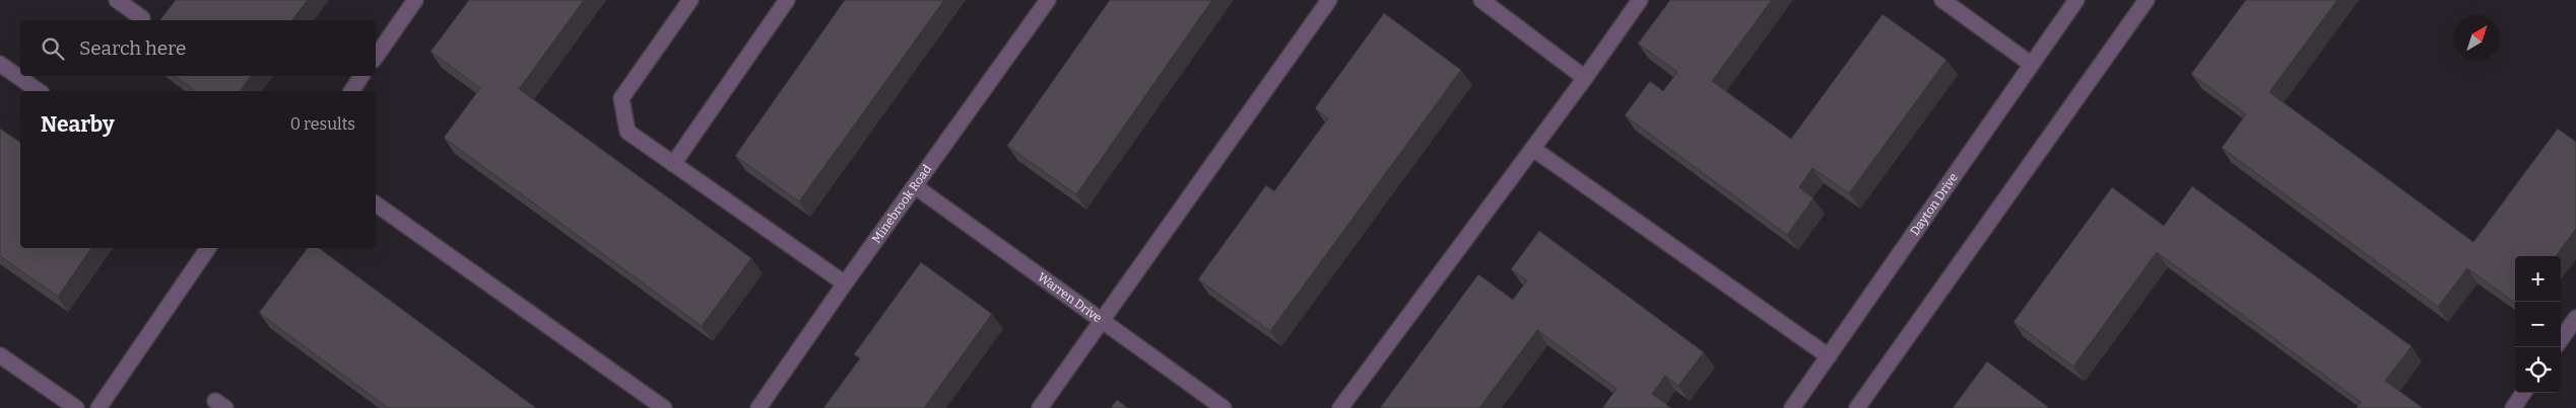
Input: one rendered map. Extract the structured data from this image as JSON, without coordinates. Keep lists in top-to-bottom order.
{
  "streets": {
    "street": ["Minebrook Road", "Dayton Drive", "Warren Drive"]
  },
  "crossings": [
    ["Minebrook Road", "Warren Drive"]
  ],
  "north": "top right",
  "page": {
    "search": "Search here",
    "heading": ["Nearby", "0 results"],
    "map_buttons": ["+", "−"]
  }
}
